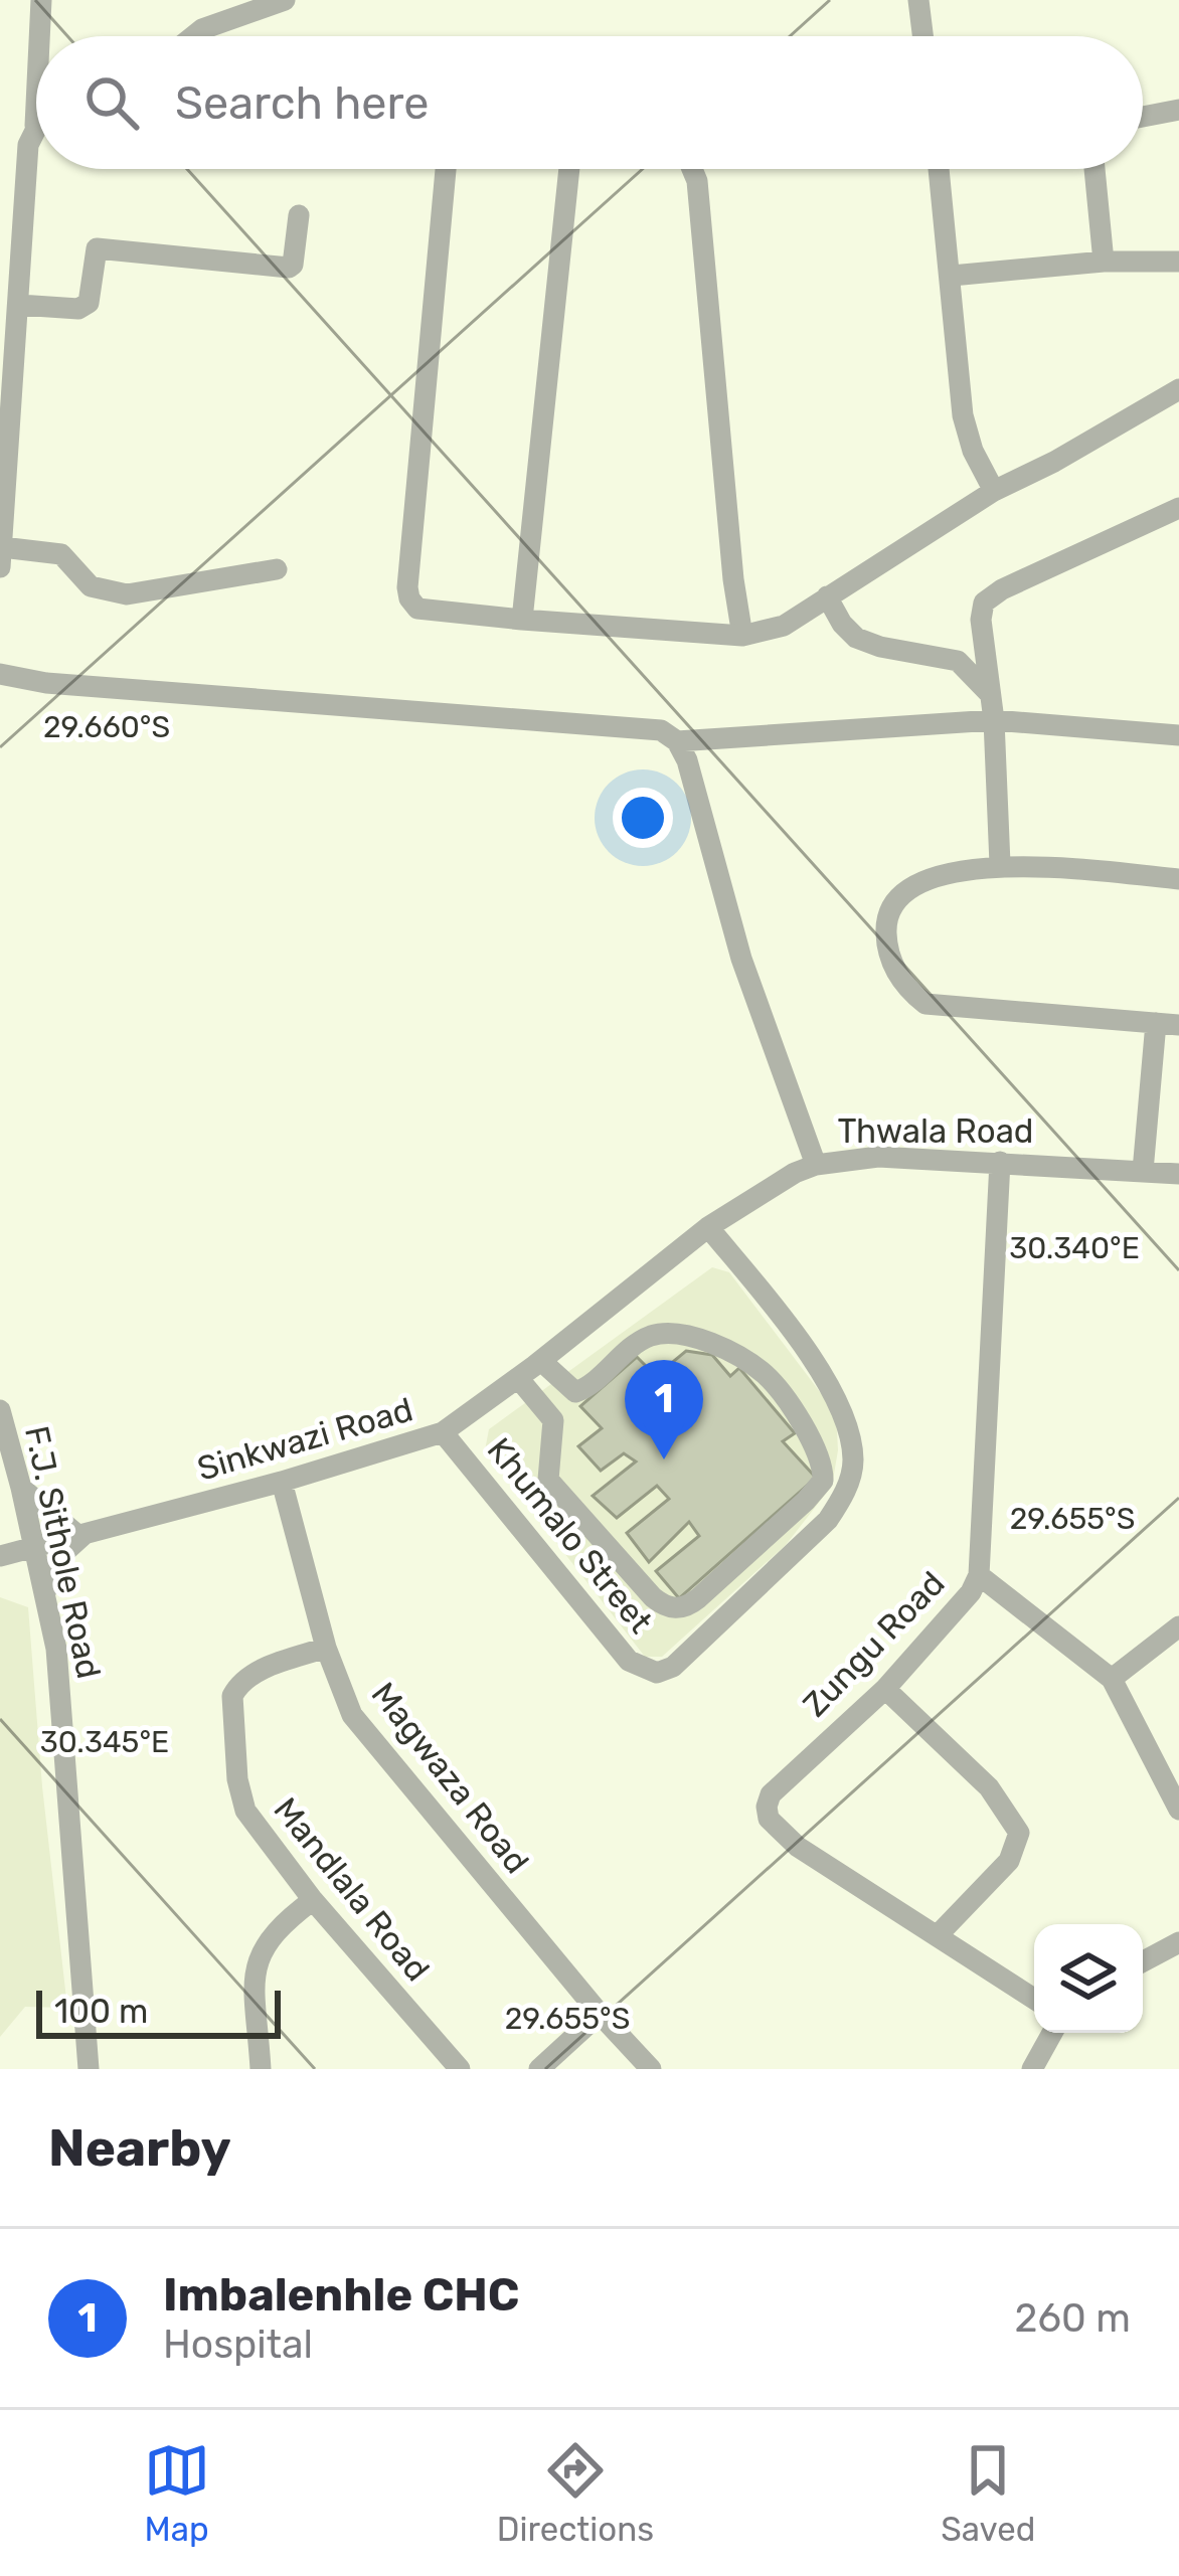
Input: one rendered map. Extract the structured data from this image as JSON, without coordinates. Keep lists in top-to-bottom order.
{
  "streets": {
    "street": [
      "Thwala Road",
      "Sinkwazi Road",
      "Khumalo Street",
      "F.J. Sithole Road",
      "Zungu Road",
      "Magwaza Road",
      "Mandlala Road"
    ]
  },
  "crossings": [
    ["Thwala Road", "Sinkwazi Road"],
    ["Thwala Road", "Khumalo Street"],
    ["Thwala Road", "Zungu Road"],
    ["Sinkwazi Road", "Khumalo Street"],
    ["Sinkwazi Road", "F.J. Sithole Road"],
    ["Sinkwazi Road", "Magwaza Road"],
    ["Magwaza Road", "Mandlala Road"]
  ],
  "scale_bar": "100 m",
  "page": {
    "search": "Search here",
    "pins": "1",
    "scale": "100 m",
    "heading": "Nearby",
    "list": [
      {
        "mark": "1",
        "name": "Imbalenhle CHC",
        "note": "Hospital",
        "value": "260 m"
      }
    ],
    "nav": ["Map", "Directions", "Saved"]
  },
  "coordinates": [
    "29.660°S",
    "30.340°E",
    "29.655°S",
    "30.345°E"
  ]
}
